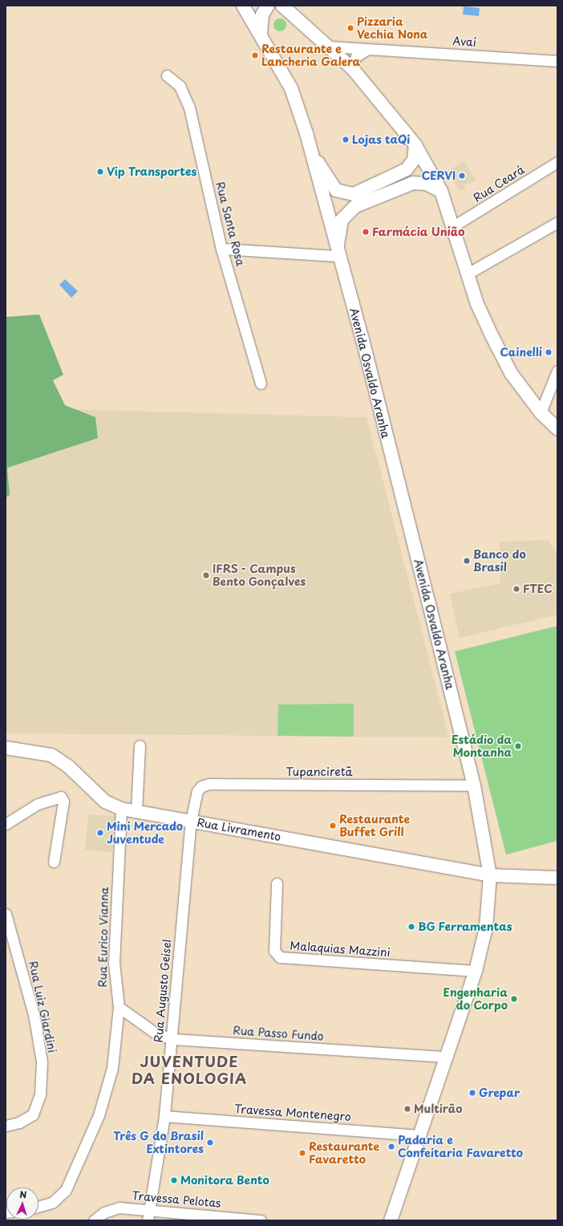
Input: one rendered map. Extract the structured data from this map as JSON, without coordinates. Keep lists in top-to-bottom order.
{
  "streets": {
    "main road": ["Avenida Osvaldo Aranha", "Rua Livramento"],
    "street": [
      "Avaí",
      "Rua Ceará",
      "Rua Santa Rosa",
      "Tupanciretã",
      "Rua Eurico Vianna",
      "Malaquias Mazzini",
      "Rua Augusto Geisel",
      "Rua Luiz Giardini",
      "Rua Passo Fundo",
      "Travessa Montenegro",
      "Travessa Pelotas"
    ]
  },
  "crossings": [
    ["Avenida Osvaldo Aranha", "Tupanciretã"],
    ["Avenida Osvaldo Aranha", "Rua Livramento"],
    ["Avenida Osvaldo Aranha", "Malaquias Mazzini"],
    ["Avenida Osvaldo Aranha", "Rua Passo Fundo"],
    ["Avenida Osvaldo Aranha", "Travessa Montenegro"],
    ["Tupanciretã", "Rua Livramento"],
    ["Tupanciretã", "Rua Augusto Geisel"],
    ["Rua Livramento", "Rua Eurico Vianna"],
    ["Rua Livramento", "Rua Augusto Geisel"],
    ["Rua Eurico Vianna", "Rua Passo Fundo"],
    ["Rua Augusto Geisel", "Rua Passo Fundo"],
    ["Rua Augusto Geisel", "Travessa Montenegro"],
    ["Rua Augusto Geisel", "Travessa Pelotas"]
  ],
  "districts": ["JUVENTUDE DA ENOLOGIA"],
  "places": [
    "Pizzaria Vechia Nona",
    "Restaurante e Lancheria Galera",
    "Lojas taQi",
    "Vip Transportes",
    "CERVI",
    "Farmácia União",
    "Cainelli",
    "Banco do Brasil",
    "IFRS - Campus Bento Gonçalves",
    "FTEC",
    "Estádio da Montanha",
    "Restaurante Buffet Grill",
    "Mini Mercado Juventude",
    "BG Ferramentas",
    "Engenharia do Corpo",
    "Grepar",
    "Multirão",
    "Três G do Brasil Extintores",
    "Padaria e Confeitaria Favaretto",
    "Restaurante Favaretto",
    "Monitora Bento"
  ],
  "north": "top"
}
